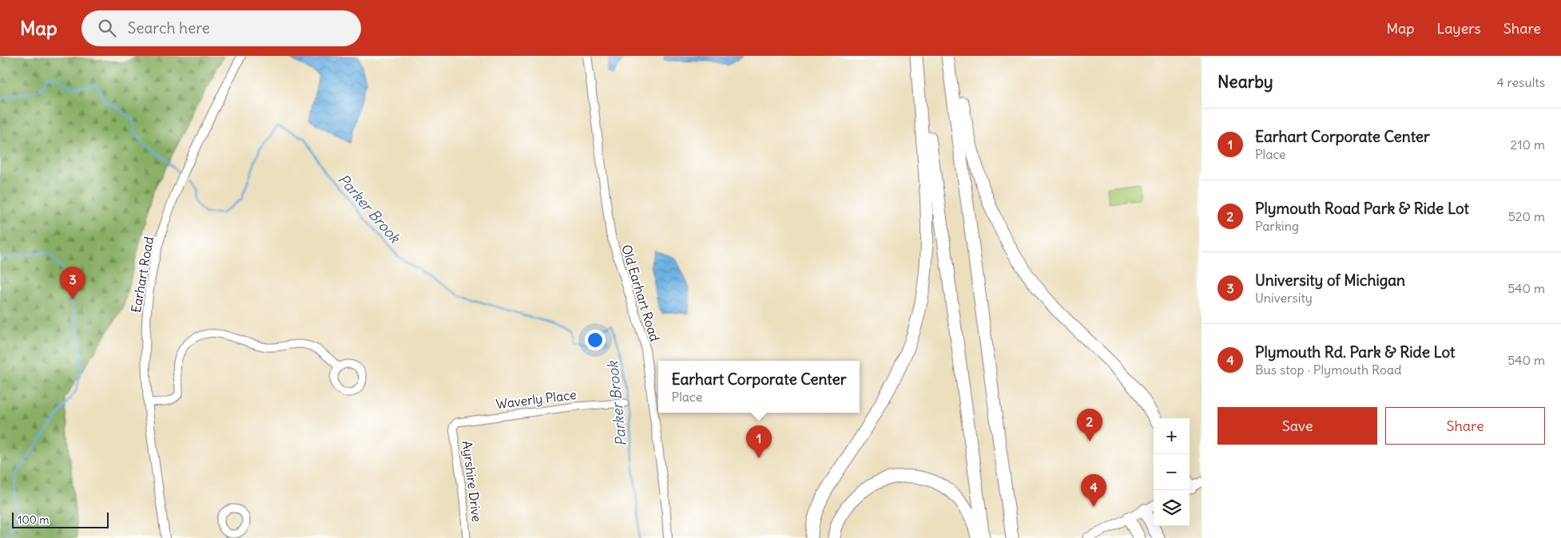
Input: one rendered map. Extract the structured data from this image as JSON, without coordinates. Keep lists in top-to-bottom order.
{
  "streets": {
    "street": [
      "Earhart Road",
      "Old Earhart Road",
      "Waverly Place",
      "Ayrshire Drive"
    ]
  },
  "crossings": [
    ["Waverly Place", "Ayrshire Drive"]
  ],
  "water": ["Parker Brook"],
  "scale_bar": "100 m",
  "page": {
    "header": "Map",
    "search": "Search here",
    "nav": ["Map", "Layers", "Share"],
    "heading": ["Nearby", "4 results"],
    "list": [
      {
        "mark": "1",
        "name": "Earhart Corporate Center",
        "note": "Place",
        "value": "210 m"
      },
      {
        "mark": "2",
        "name": "Plymouth Road Park & Ride Lot",
        "note": "Parking",
        "value": "520 m"
      },
      {
        "mark": "3",
        "name": "University of Michigan",
        "note": "University",
        "value": "540 m"
      },
      {
        "mark": "4",
        "name": "Plymouth Rd. Park & Ride Lot",
        "note": "Bus stop · Plymouth Road",
        "value": "540 m"
      }
    ],
    "pins": [
      "3",
      "2",
      "1",
      "4"
    ],
    "popup": ["Earhart Corporate Center", "Place"],
    "buttons": ["Save", "Share"],
    "map_buttons": ["+", "−"],
    "scale": "100 m"
  }
}
